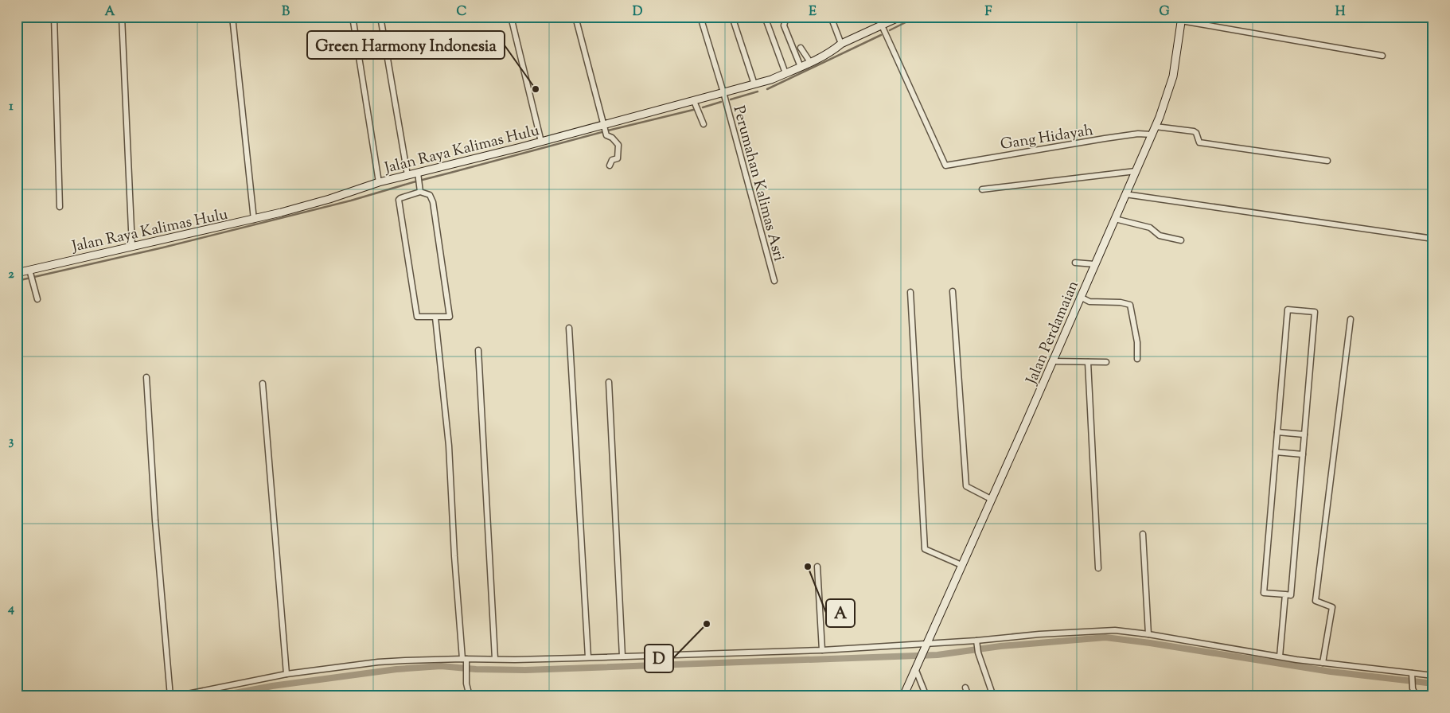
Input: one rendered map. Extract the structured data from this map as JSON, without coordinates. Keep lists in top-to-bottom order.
{
  "streets": {
    "street": [
      "Gang Hidayah",
      "Jalan Raya Kalimas Hulu",
      "Perumahan Kalimas Asri",
      "Jalan Perdamaian"
    ]
  },
  "crossings": [
    ["Gang Hidayah", "Jalan Raya Kalimas Hulu"],
    ["Gang Hidayah", "Jalan Perdamaian"],
    ["Jalan Raya Kalimas Hulu", "Perumahan Kalimas Asri"]
  ],
  "places": ["Green Harmony Indonesia", "A", "D"],
  "grid": {
    "columns": [
      "A",
      "B",
      "C",
      "D",
      "E",
      "F",
      "G",
      "H"
    ],
    "rows": [
      "1",
      "2",
      "3",
      "4"
    ]
  }
}
